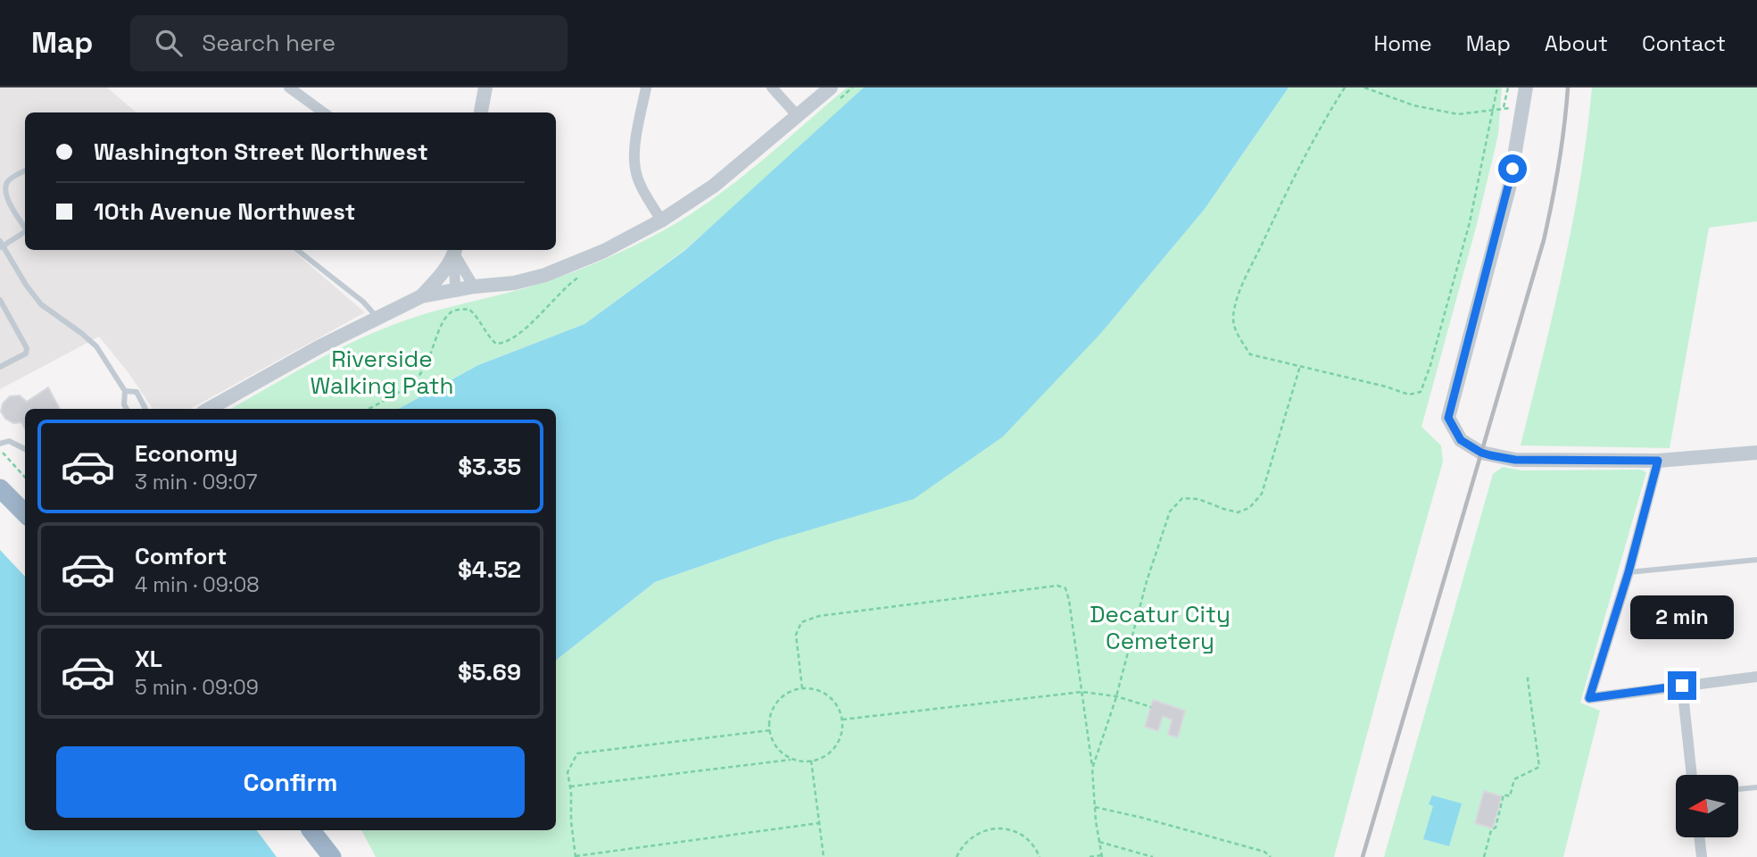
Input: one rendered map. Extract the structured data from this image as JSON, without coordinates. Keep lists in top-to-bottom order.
{
  "parks": ["Riverside Walking Path", "Decatur City Cemetery"],
  "north": "left",
  "page": {
    "header": "Map",
    "search": "Search here",
    "nav": [
      "Home",
      "Map",
      "About",
      "Contact"
    ],
    "banner": ["Washington Street Northwest", "10th Avenue Northwest"],
    "list": [
      {
        "name": "Economy",
        "note": "3 min · 09:07",
        "value": "$3.35"
      },
      {
        "name": "Comfort",
        "note": "4 min · 09:08",
        "value": "$4.52"
      },
      {
        "name": "XL",
        "note": "5 min · 09:09",
        "value": "$5.69"
      }
    ],
    "bubble": "2 min",
    "buttons": "Confirm"
  }
}
